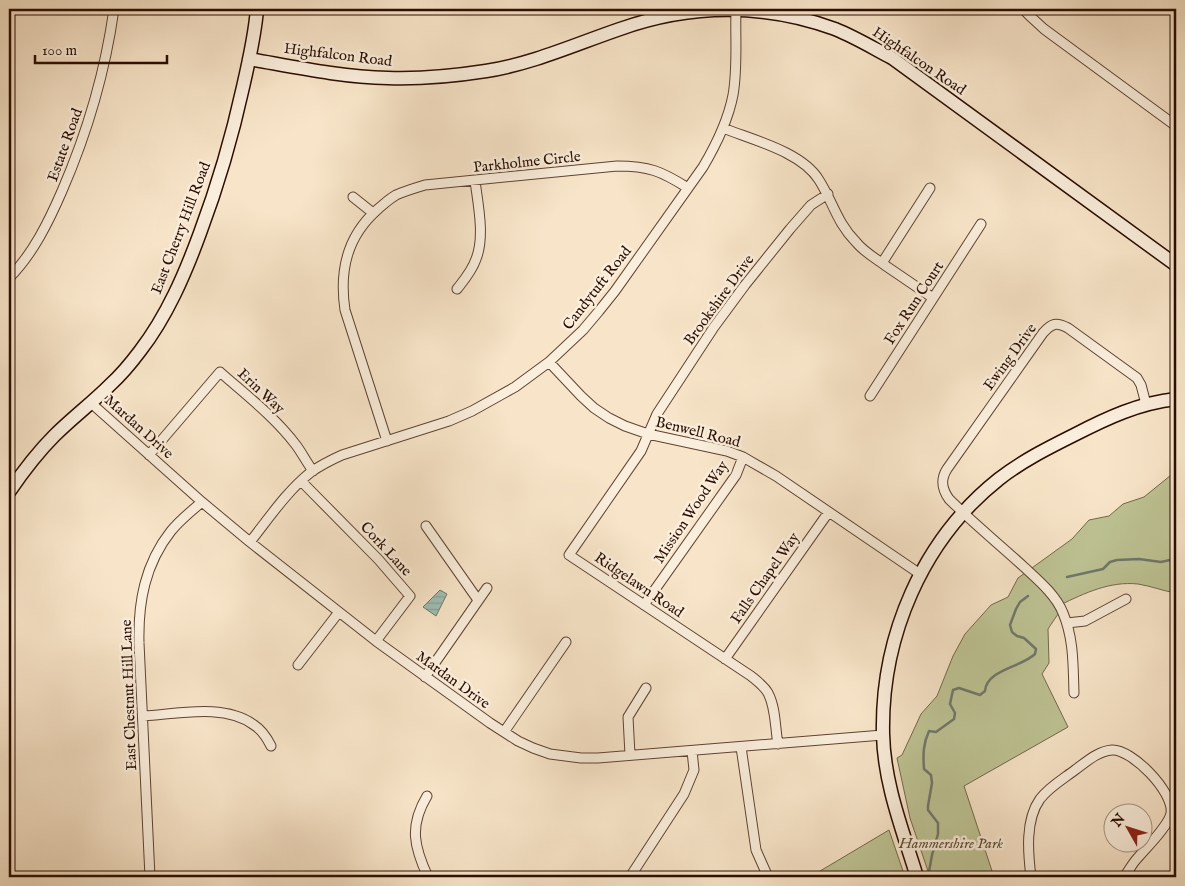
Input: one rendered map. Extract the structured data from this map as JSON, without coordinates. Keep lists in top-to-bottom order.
{
  "streets": {
    "street": [
      "Highfalcon Road",
      "Estate Road",
      "Parkholme Circle",
      "East Cherry Hill Road",
      "Candytuft Road",
      "Brookshire Drive",
      "Fox Run Court",
      "Ewing Drive",
      "Erin Way",
      "Mardan Drive",
      "Benwell Road",
      "Mission Wood Way",
      "Cork Lane",
      "Falls Chapel Way",
      "Ridgelawn Road",
      "East Chestnut Hill Lane"
    ]
  },
  "crossings": [
    ["Highfalcon Road", "East Cherry Hill Road"],
    ["Highfalcon Road", "Candytuft Road"],
    ["Parkholme Circle", "Candytuft Road"],
    ["East Cherry Hill Road", "Mardan Drive"],
    ["Candytuft Road", "Erin Way"],
    ["Candytuft Road", "Mardan Drive"],
    ["Candytuft Road", "Benwell Road"],
    ["Candytuft Road", "Cork Lane"],
    ["Brookshire Drive", "Benwell Road"],
    ["Brookshire Drive", "Ridgelawn Road"],
    ["Erin Way", "Mardan Drive"],
    ["Mardan Drive", "Cork Lane"],
    ["Mardan Drive", "Ridgelawn Road"],
    ["Mardan Drive", "East Chestnut Hill Lane"],
    ["Benwell Road", "Mission Wood Way"],
    ["Benwell Road", "Falls Chapel Way"],
    ["Benwell Road", "Ridgelawn Road"],
    ["Mission Wood Way", "Ridgelawn Road"],
    ["Falls Chapel Way", "Ridgelawn Road"]
  ],
  "parks": ["Hammershire Park"],
  "scale_bar": "100 m",
  "north": "top left"
}
